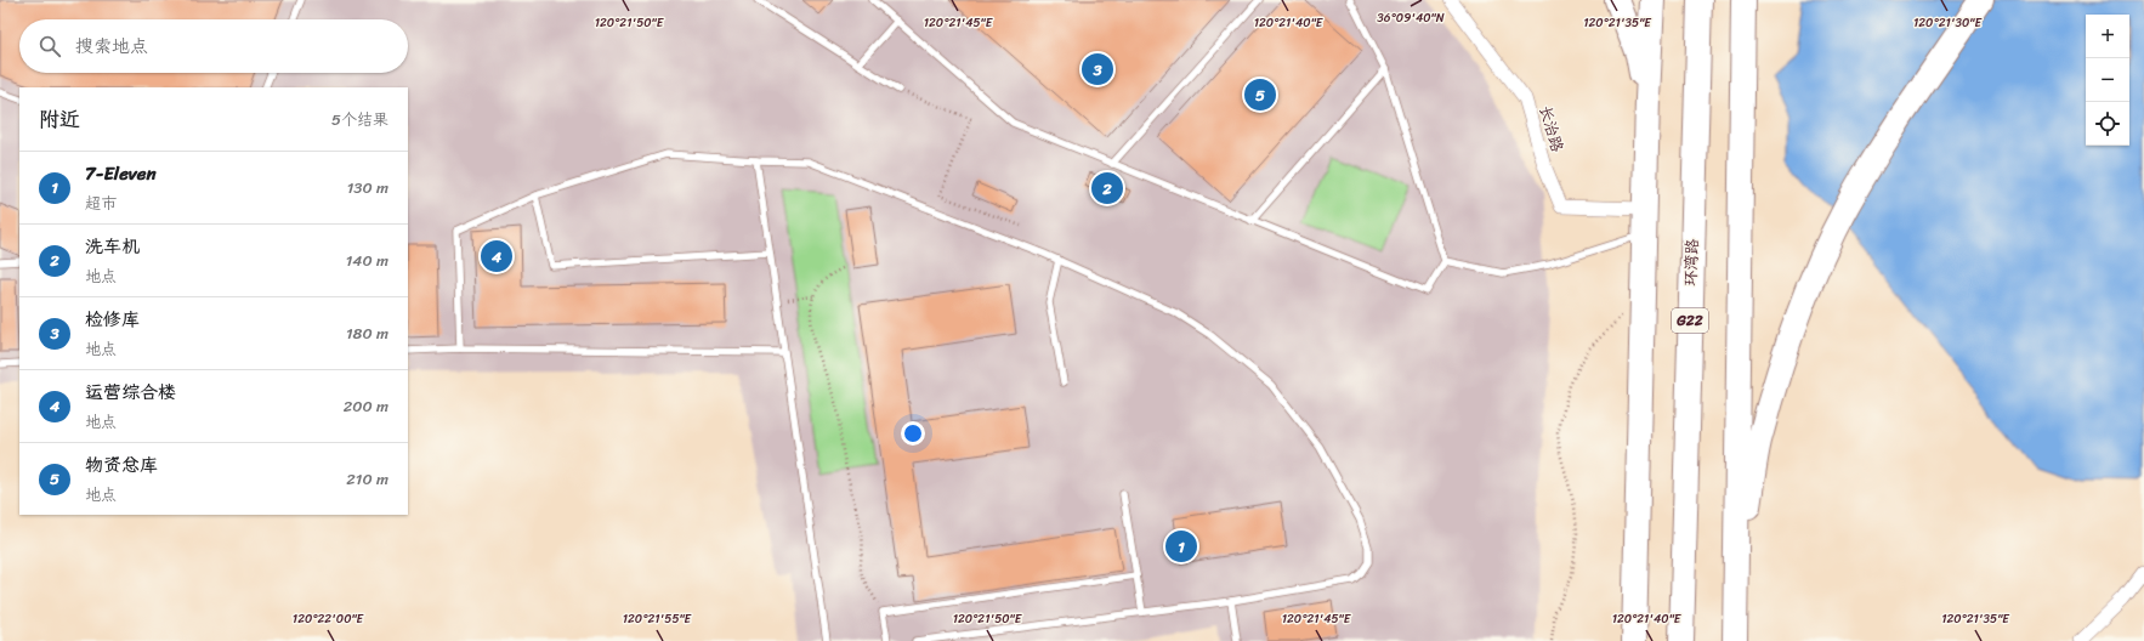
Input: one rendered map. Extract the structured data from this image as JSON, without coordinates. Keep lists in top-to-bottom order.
{
  "streets": {
    "highway": ["环湾路", "G22"],
    "street": ["长治路"]
  },
  "page": {
    "map_buttons": ["+", "−"],
    "search": "搜索地点",
    "pins": [
      "3",
      "5",
      "2",
      "4",
      "1"
    ],
    "heading": ["附近", "5个结果"],
    "list": [
      {
        "mark": "1",
        "name": "7-Eleven",
        "note": "超市",
        "value": "130 m"
      },
      {
        "mark": "2",
        "name": "洗车机",
        "note": "地点",
        "value": "140 m"
      },
      {
        "mark": "3",
        "name": "检修库",
        "note": "地点",
        "value": "180 m"
      },
      {
        "mark": "4",
        "name": "运营综合楼",
        "note": "地点",
        "value": "200 m"
      },
      {
        "mark": "5",
        "name": "物资总库",
        "note": "地点",
        "value": "210 m"
      }
    ]
  },
  "coordinates": [
    "36°09'40\"N",
    "120°21'50\"E",
    "120°21'45\"E",
    "120°21'40\"E",
    "120°21'35\"E",
    "120°21'30\"E",
    "120°22'00\"E",
    "120°21'55\"E"
  ]
}
